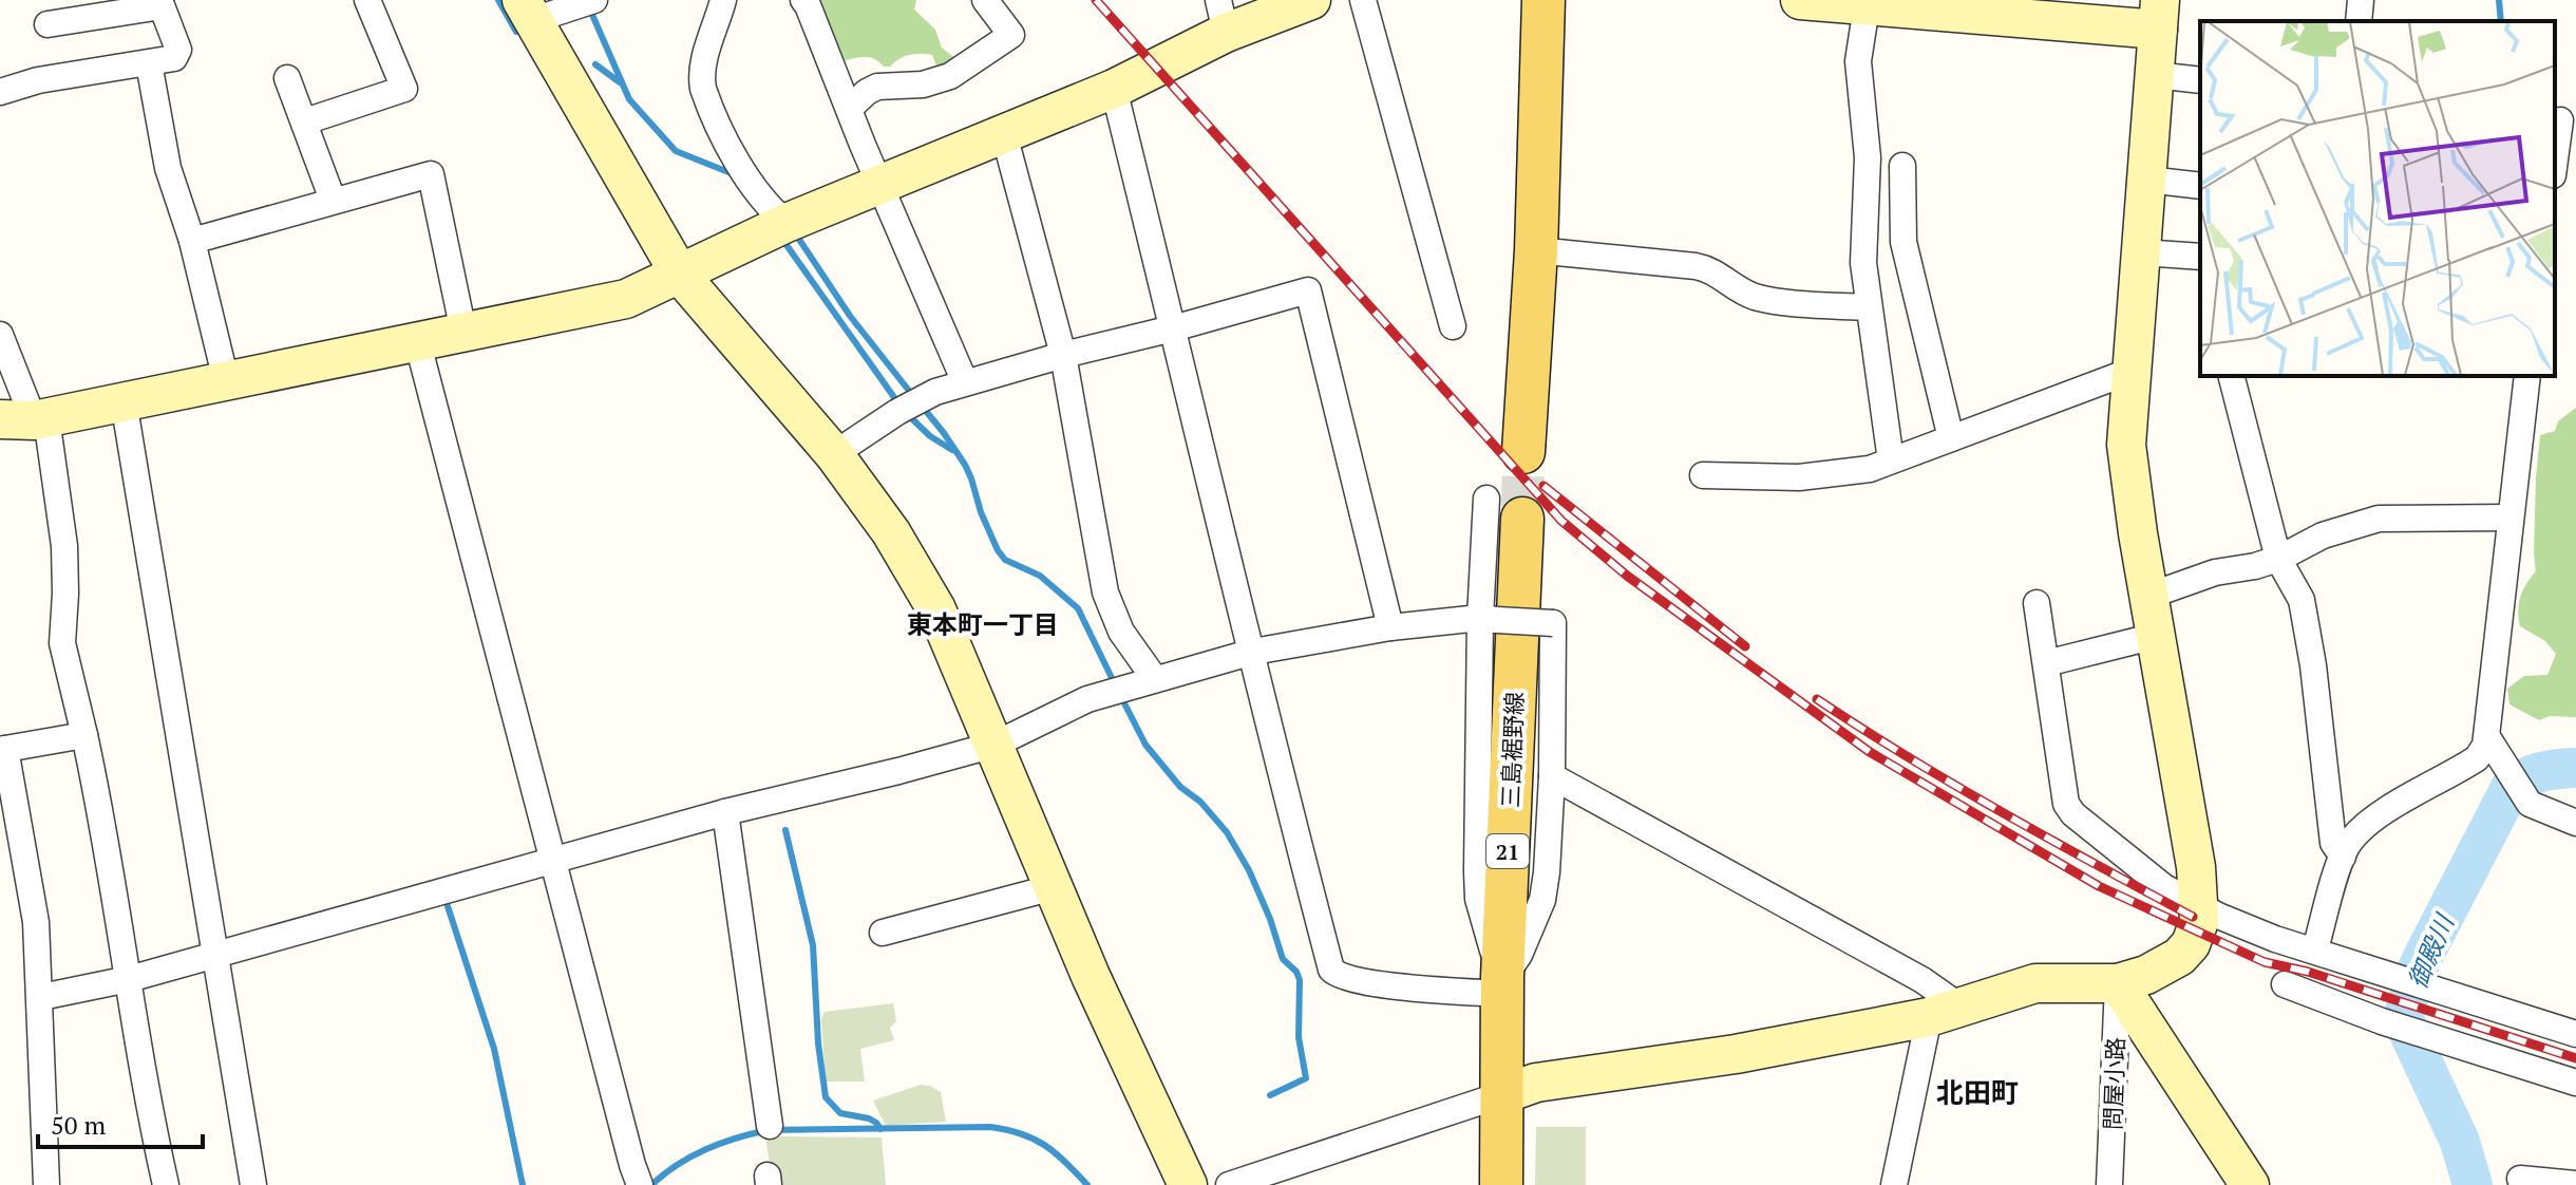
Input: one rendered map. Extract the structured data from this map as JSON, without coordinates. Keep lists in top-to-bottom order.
{
  "streets": {
    "main road": ["三島裾野線", "21"],
    "street": ["問屋小路"]
  },
  "districts": ["東本町一丁目", "北田町"],
  "water": ["御殿川"],
  "scale_bar": "50 m"
}
